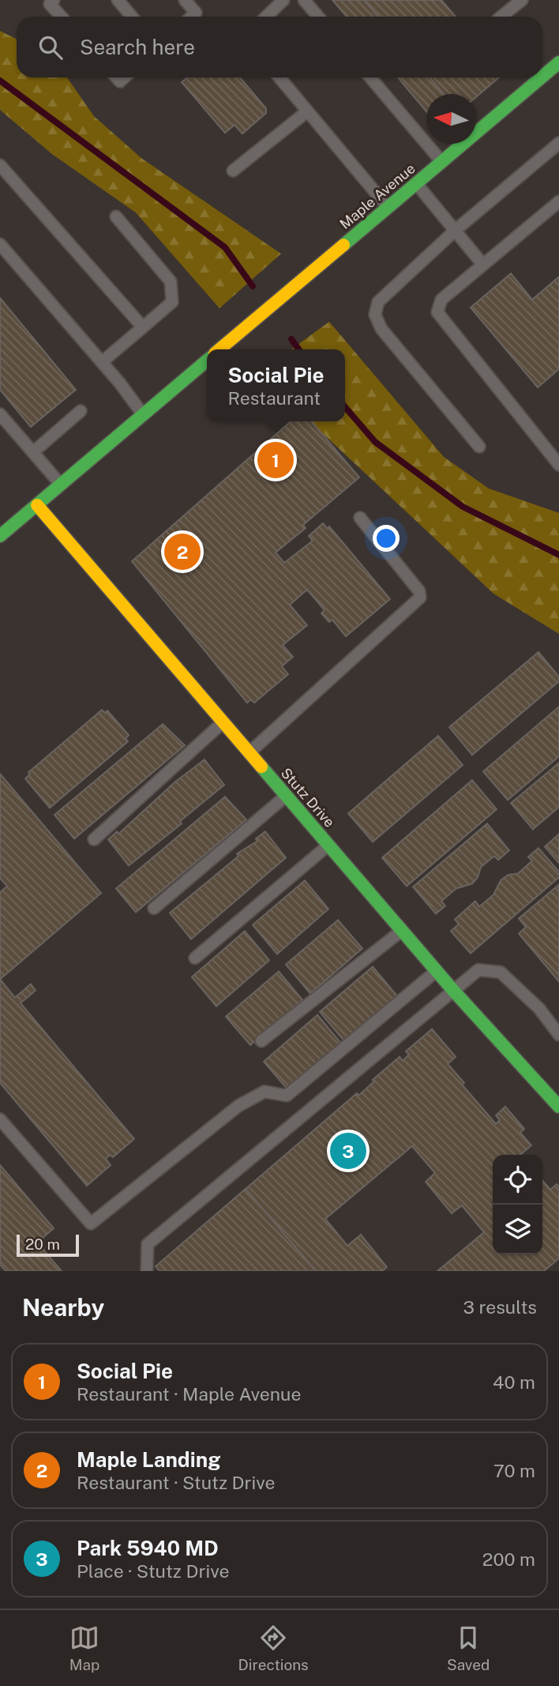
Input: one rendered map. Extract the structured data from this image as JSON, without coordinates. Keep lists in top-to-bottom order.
{
  "streets": {
    "street": ["Maple Avenue", "Stutz Drive"]
  },
  "scale_bar": "20 m",
  "north": "left",
  "page": {
    "search": "Search here",
    "popup": ["Social Pie", "Restaurant"],
    "pins": ["1", "2", "3"],
    "scale": "20 m",
    "heading": ["Nearby", "3 results"],
    "list": [
      {
        "mark": "1",
        "name": "Social Pie",
        "note": "Restaurant · Maple Avenue",
        "value": "40 m"
      },
      {
        "mark": "2",
        "name": "Maple Landing",
        "note": "Restaurant · Stutz Drive",
        "value": "70 m"
      },
      {
        "mark": "3",
        "name": "Park 5940 MD",
        "note": "Place · Stutz Drive",
        "value": "200 m"
      }
    ],
    "nav": ["Map", "Directions", "Saved"]
  }
}
